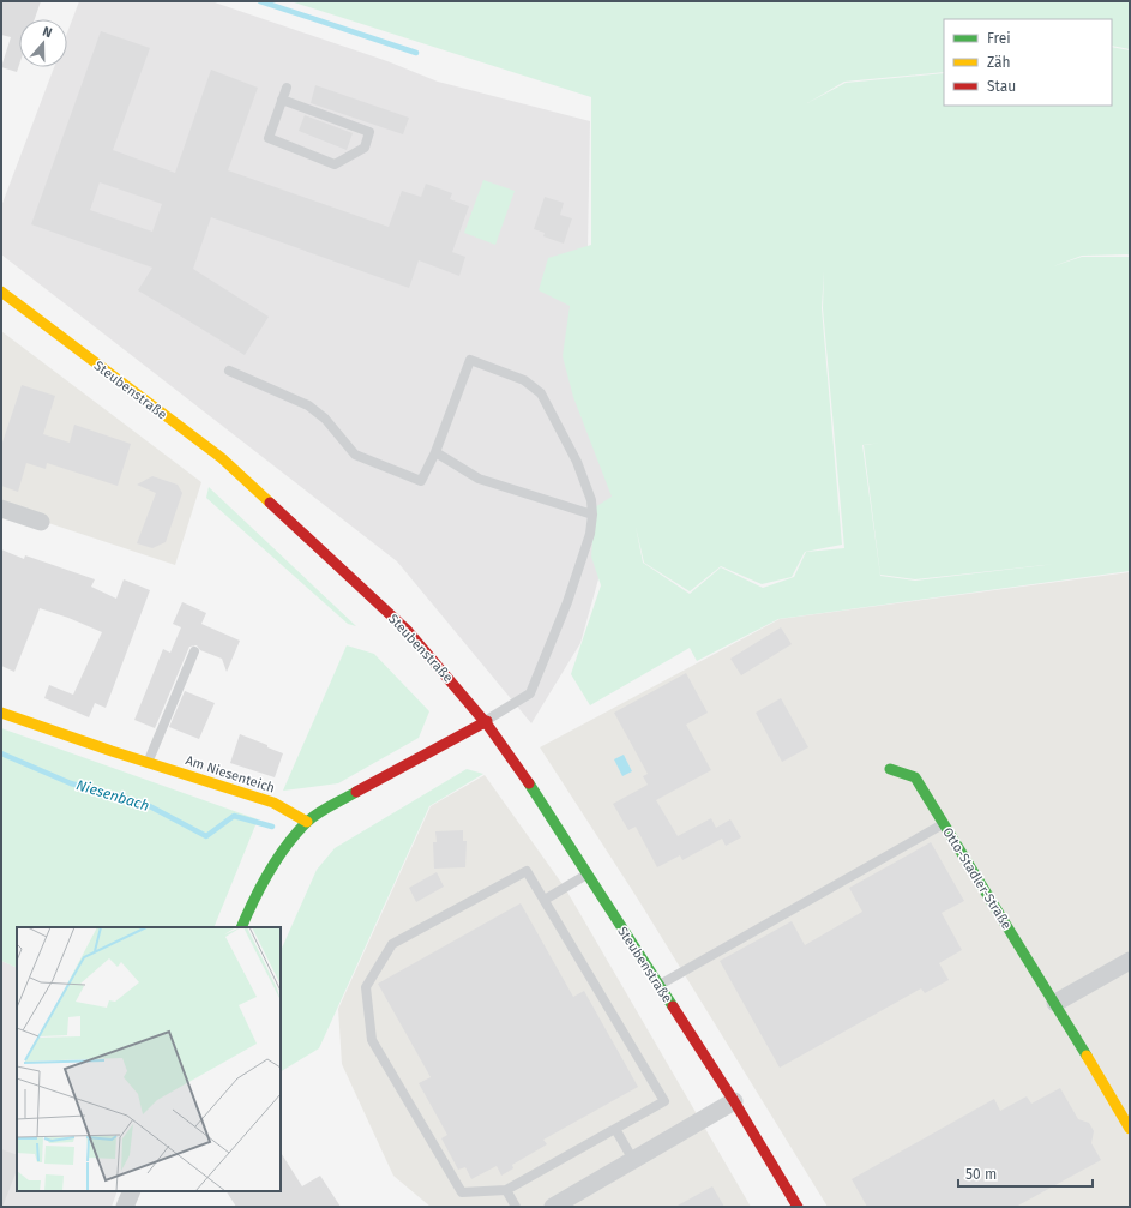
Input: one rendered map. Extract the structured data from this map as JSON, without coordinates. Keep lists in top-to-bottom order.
{
  "streets": {
    "street": ["Steubenstraße", "Am Niesenteich", "Otto-Stadler-Straße"]
  },
  "water": ["Niesenbach"],
  "legend": ["Frei", "Zäh", "Stau"],
  "scale_bar": "50 m",
  "north": "top"
}
